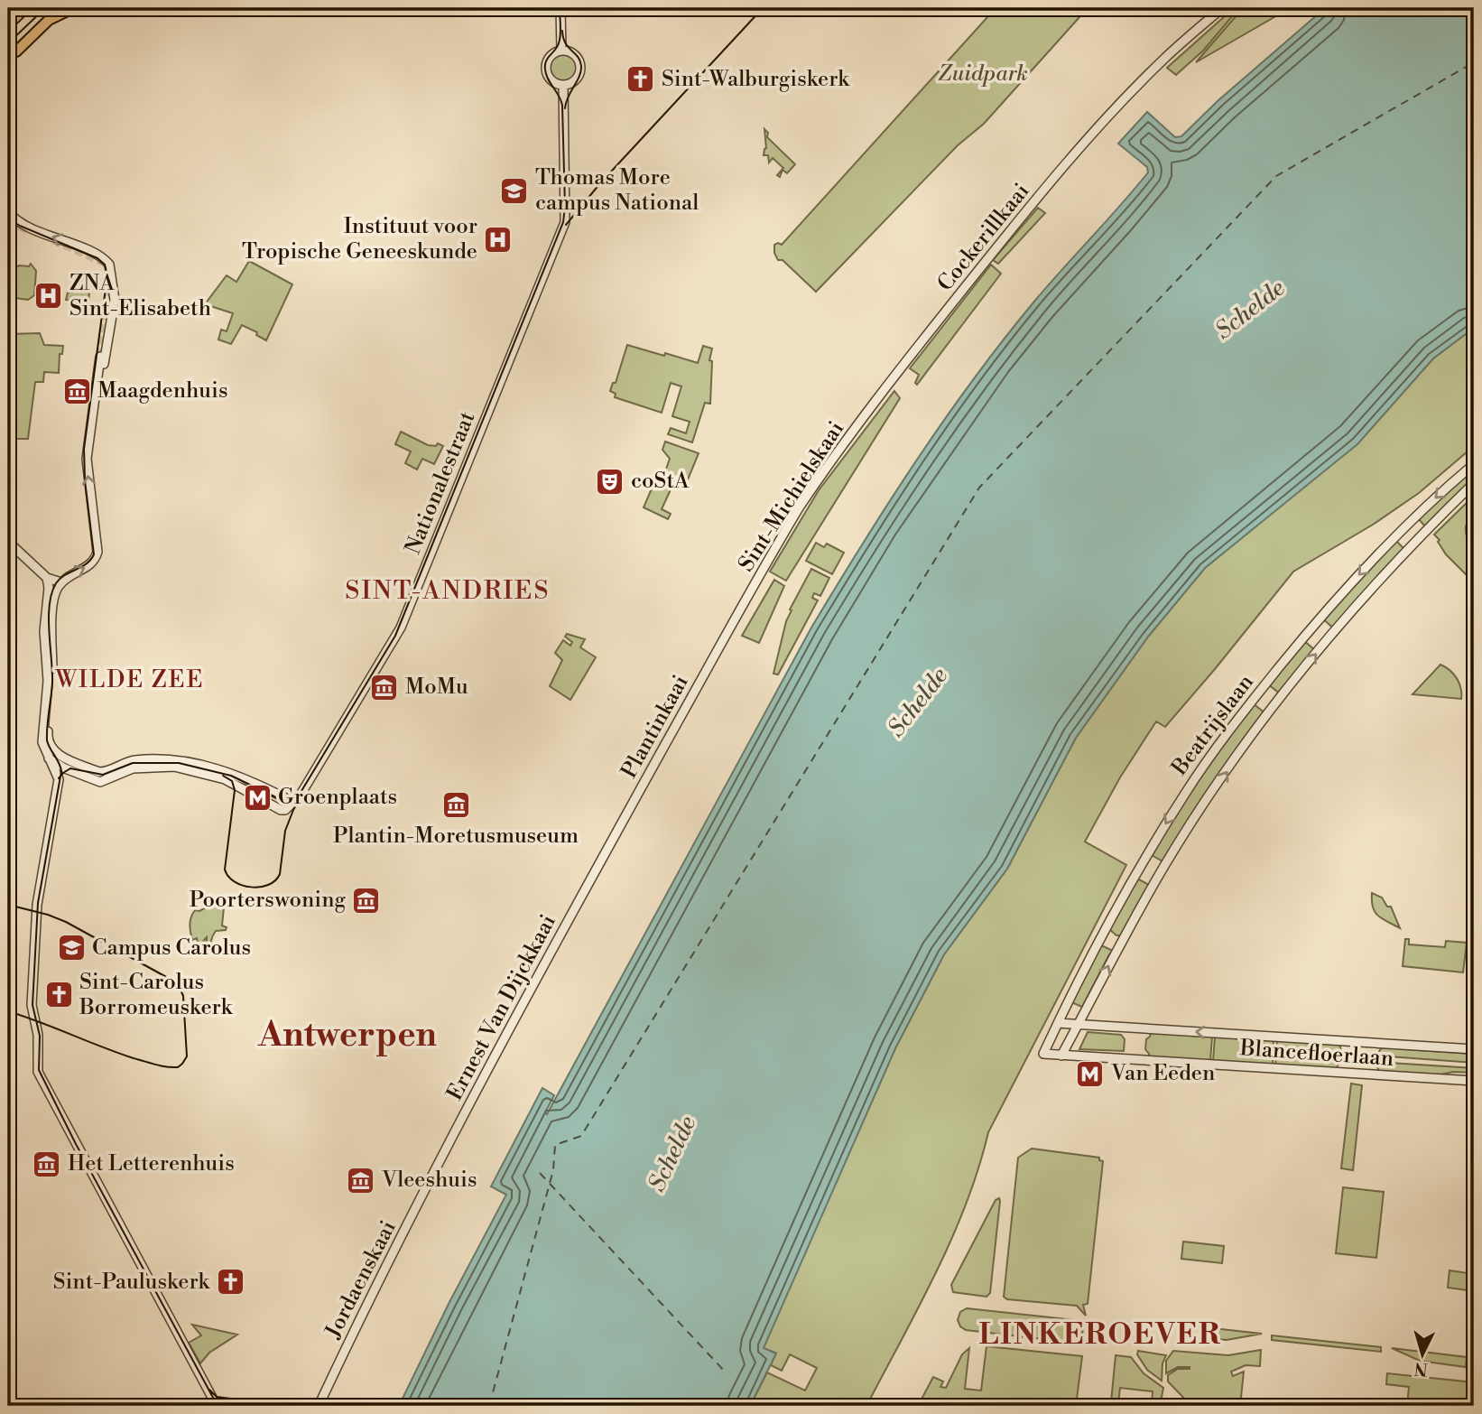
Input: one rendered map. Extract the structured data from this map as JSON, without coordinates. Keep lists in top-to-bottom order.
{
  "streets": {
    "street": [
      "Cockerillkaai",
      "Nationalestraat",
      "Sint-Michielskaai",
      "Beatrijslaan",
      "Plantinkaai",
      "Ernest Van Dijckkaai",
      "Blancefloerlaan",
      "Jordaenskaai"
    ]
  },
  "crossings": [
    ["Cockerillkaai", "Sint-Michielskaai"],
    ["Sint-Michielskaai", "Plantinkaai"],
    ["Beatrijslaan", "Blancefloerlaan"],
    ["Plantinkaai", "Ernest Van Dijckkaai"],
    ["Ernest Van Dijckkaai", "Jordaenskaai"]
  ],
  "districts": [
    "SINT-ANDRIES",
    "WILDE ZEE",
    "Antwerpen",
    "LINKEROEVER"
  ],
  "water": ["Schelde"],
  "parks": ["Zuidpark"],
  "places": {
    "church": ["Sint-Walburgiskerk", "Sint-Carolus Borromeuskerk", "Sint-Pauluskerk"],
    "school or university": ["Thomas More campus National", "Campus Carolus"],
    "hospital": ["Instituut voor Tropische Geneeskunde", "ZNA Sint-Elisabeth"],
    "museum": [
      "Maagdenhuis",
      "MoMu",
      "Plantin-Moretusmuseum",
      "Poorterswoning",
      "Het Letterenhuis",
      "Vleeshuis"
    ],
    "theatre": ["coStA"],
    "metro station": ["Groenplaats", "Van Eeden"]
  },
  "north": "bottom"
}
